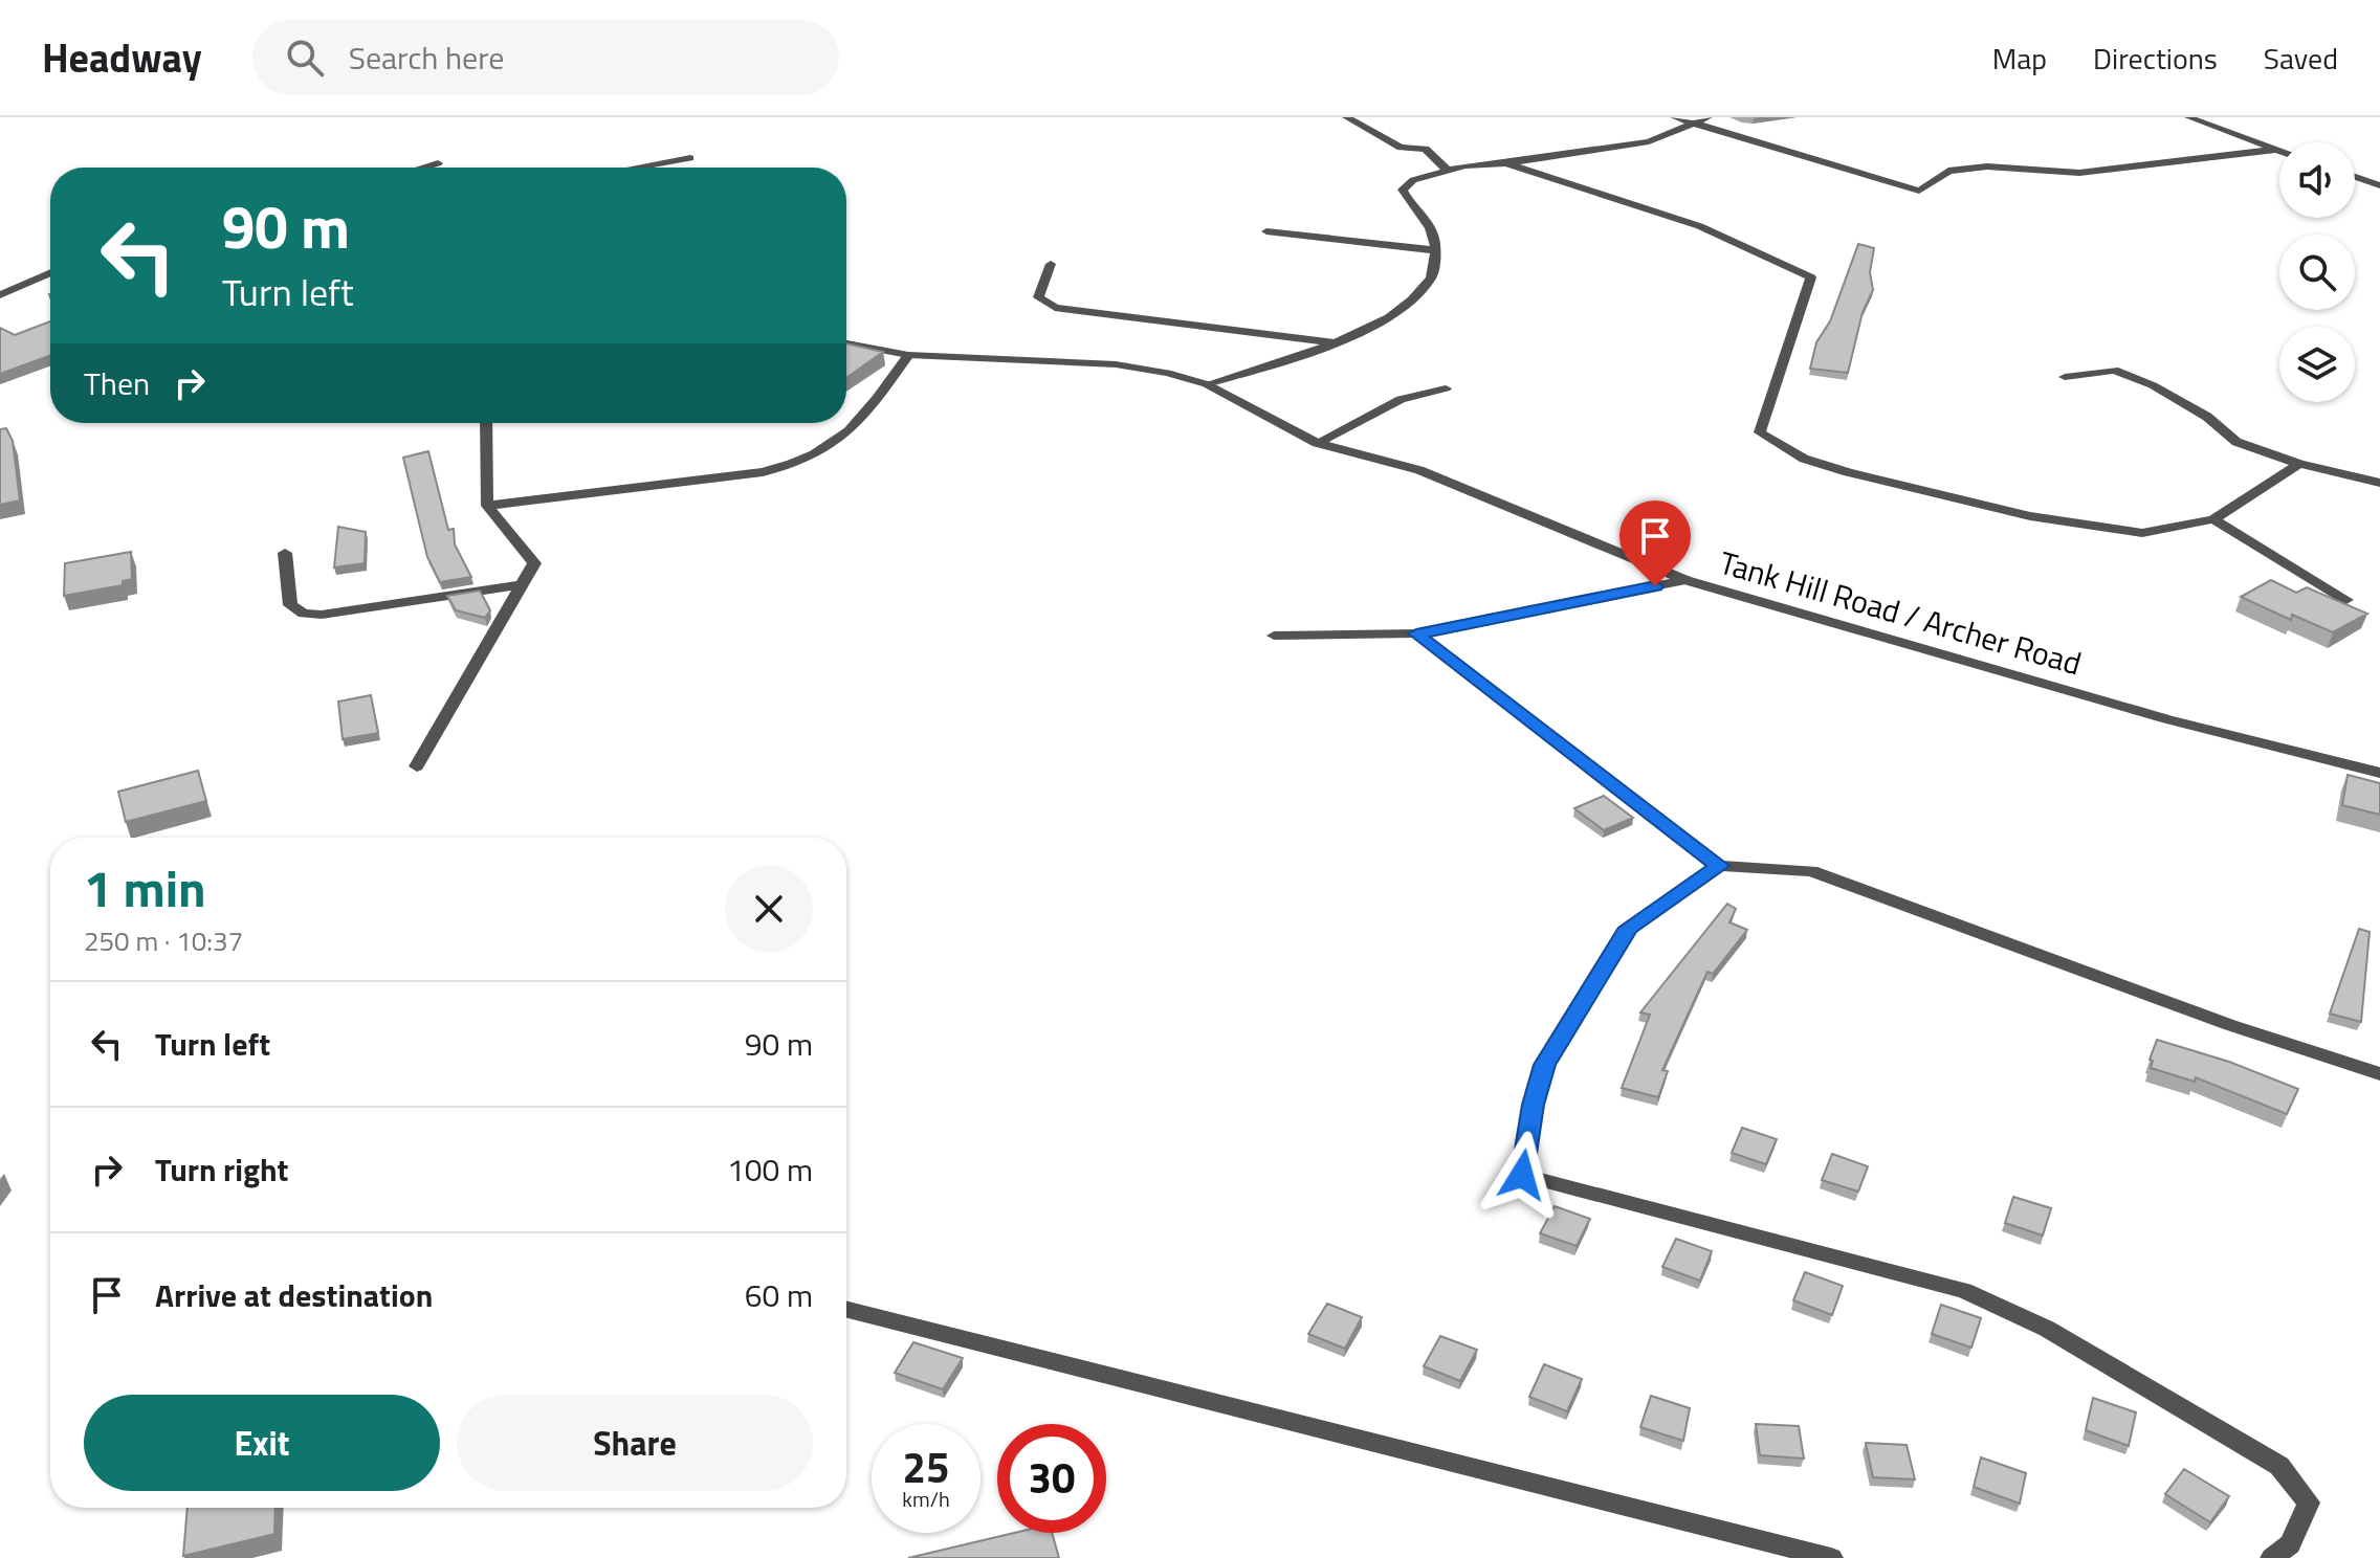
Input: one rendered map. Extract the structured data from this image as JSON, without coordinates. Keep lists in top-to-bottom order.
{
  "streets": {
    "street": ["Tank Hill Road / Archer Road"]
  },
  "page": {
    "header": "Headway",
    "search": "Search here",
    "nav": ["Map", "Directions", "Saved"],
    "turn": ["90 m", "Turn left"],
    "then": "Then",
    "heading": ["1 min", "250 m · 10:37"],
    "list": [
      {
        "name": "Turn left",
        "value": "90 m"
      },
      {
        "name": "Turn right",
        "value": "100 m"
      },
      {
        "name": "Arrive at destination",
        "value": "60 m"
      }
    ],
    "buttons": ["Exit", "Share"],
    "speed": "25 km/h",
    "limit": "30"
  }
}
